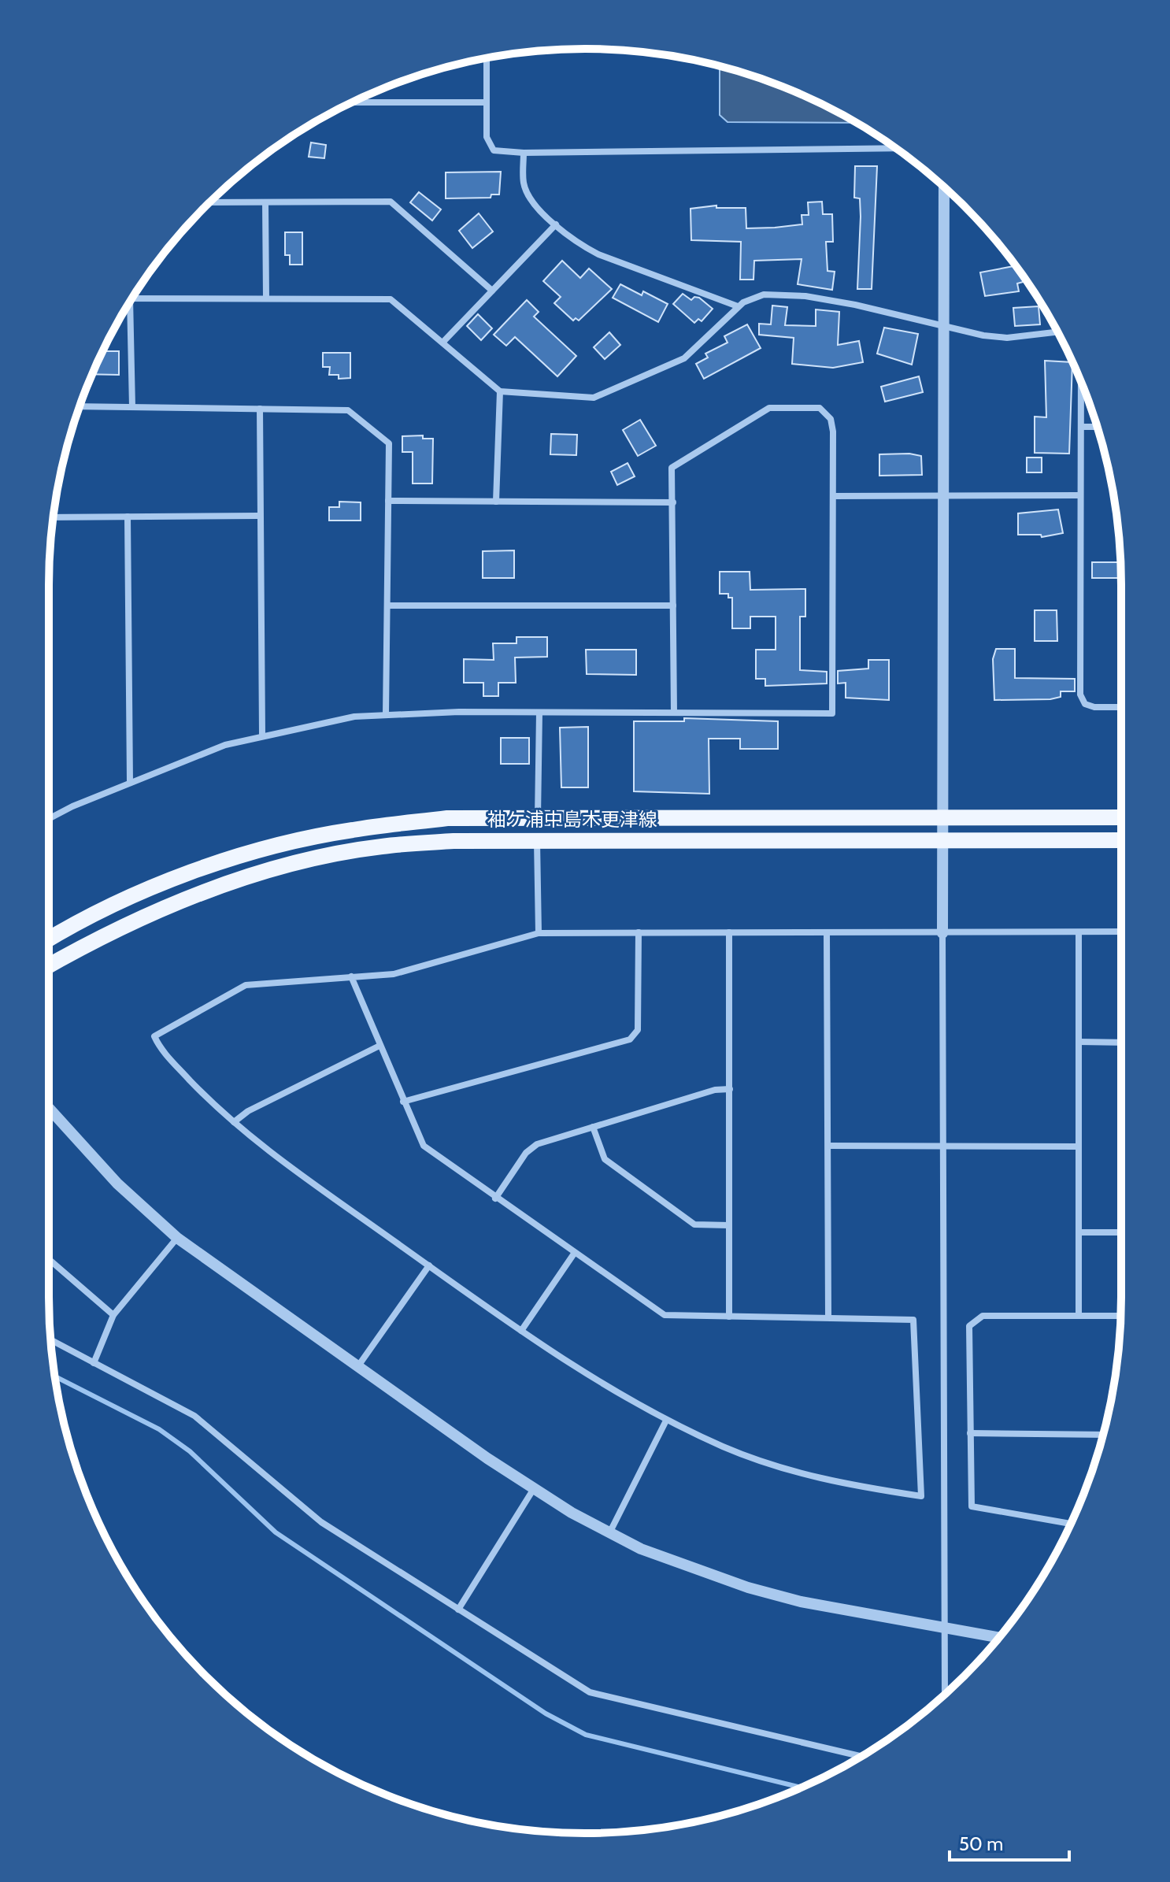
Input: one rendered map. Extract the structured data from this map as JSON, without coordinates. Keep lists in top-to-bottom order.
{
  "streets": {
    "main road": ["袖ケ浦中島木更津線"]
  },
  "scale_bar": "50 m"
}
